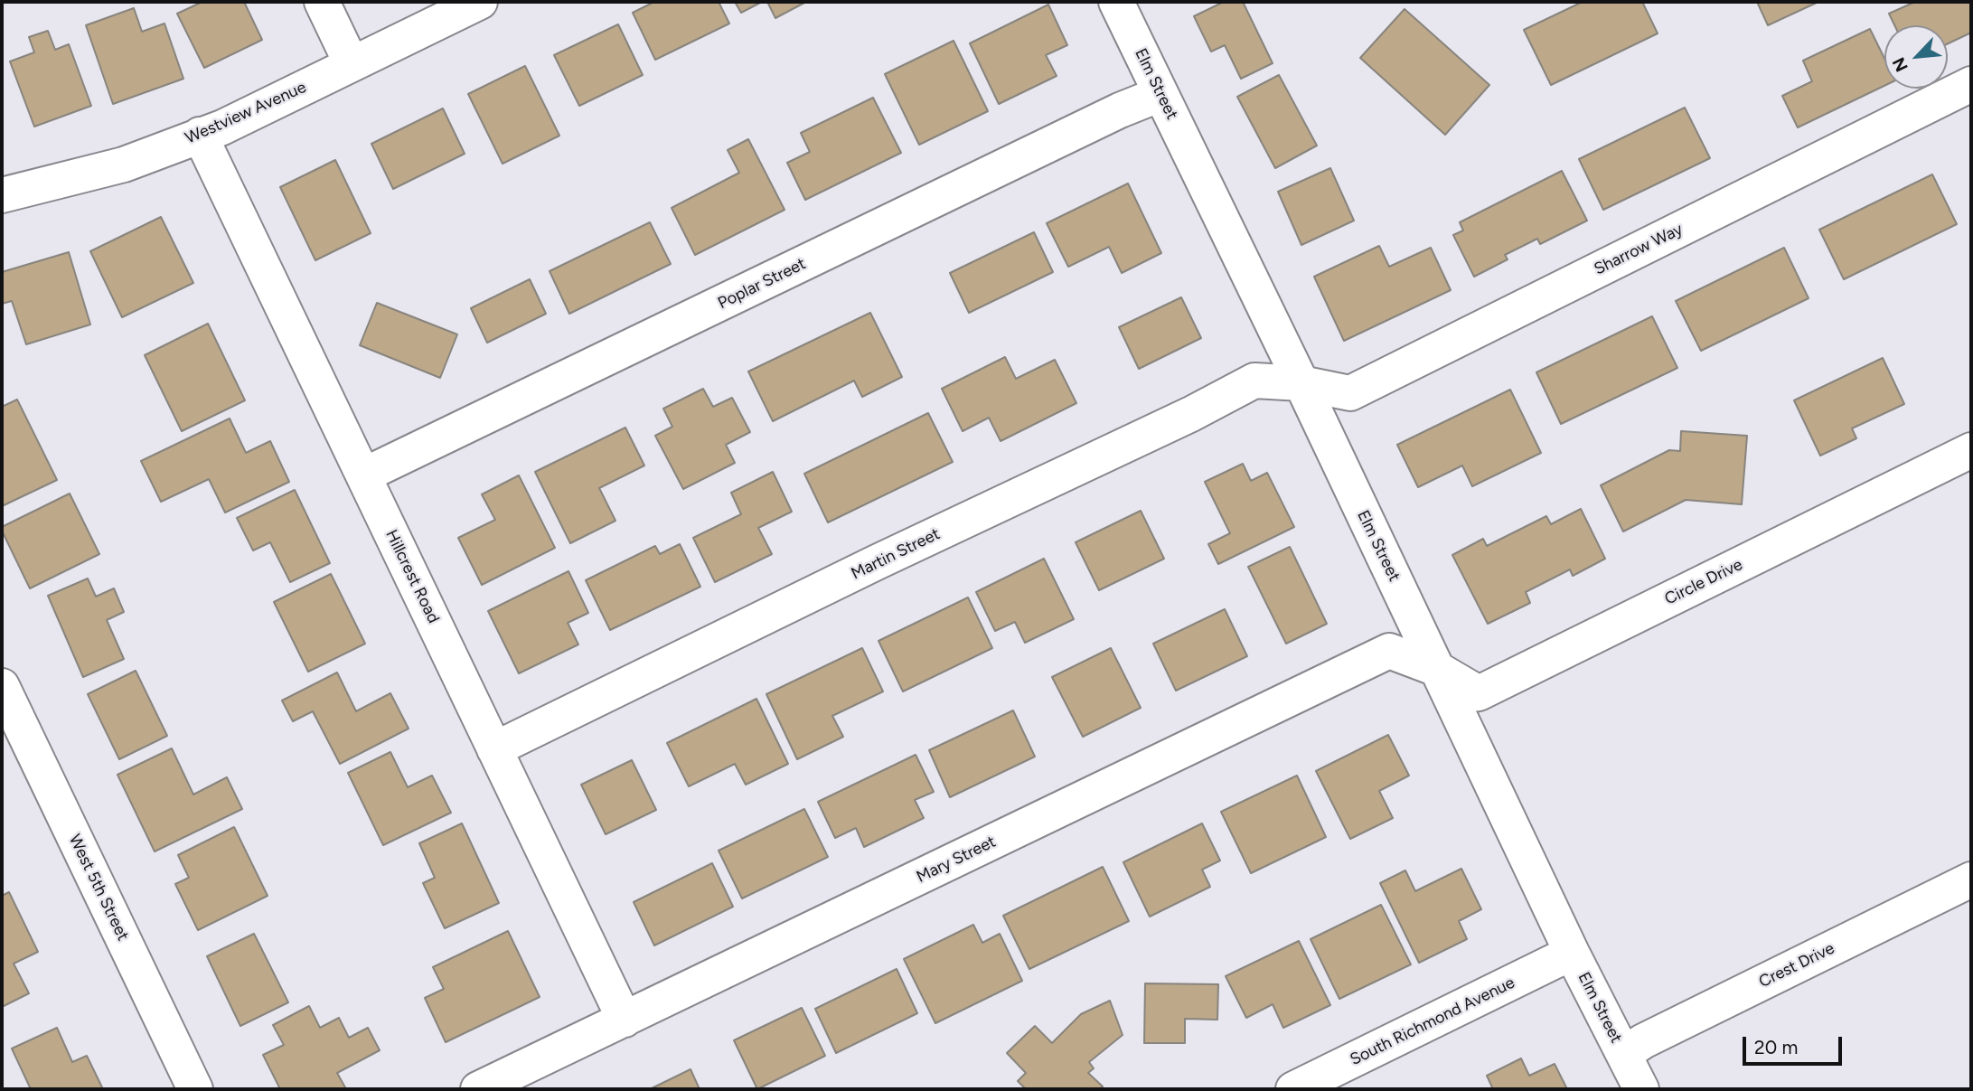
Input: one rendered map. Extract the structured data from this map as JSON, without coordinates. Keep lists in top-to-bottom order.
{
  "streets": {
    "street": [
      "Elm Street",
      "Westview Avenue",
      "Sharrow Way",
      "Poplar Street",
      "Martin Street",
      "Hillcrest Road",
      "Circle Drive",
      "Mary Street",
      "West 5th Street",
      "Crest Drive",
      "South Richmond Avenue"
    ]
  },
  "crossings": [
    ["Elm Street", "Sharrow Way"],
    ["Elm Street", "Poplar Street"],
    ["Elm Street", "Martin Street"],
    ["Elm Street", "Circle Drive"],
    ["Elm Street", "Mary Street"],
    ["Elm Street", "Crest Drive"],
    ["Elm Street", "South Richmond Avenue"],
    ["Westview Avenue", "Hillcrest Road"],
    ["Sharrow Way", "Martin Street"],
    ["Poplar Street", "Hillcrest Road"],
    ["Martin Street", "Hillcrest Road"],
    ["Hillcrest Road", "Mary Street"],
    ["Circle Drive", "Mary Street"]
  ],
  "scale_bar": "20 m",
  "north": "bottom left"
}
